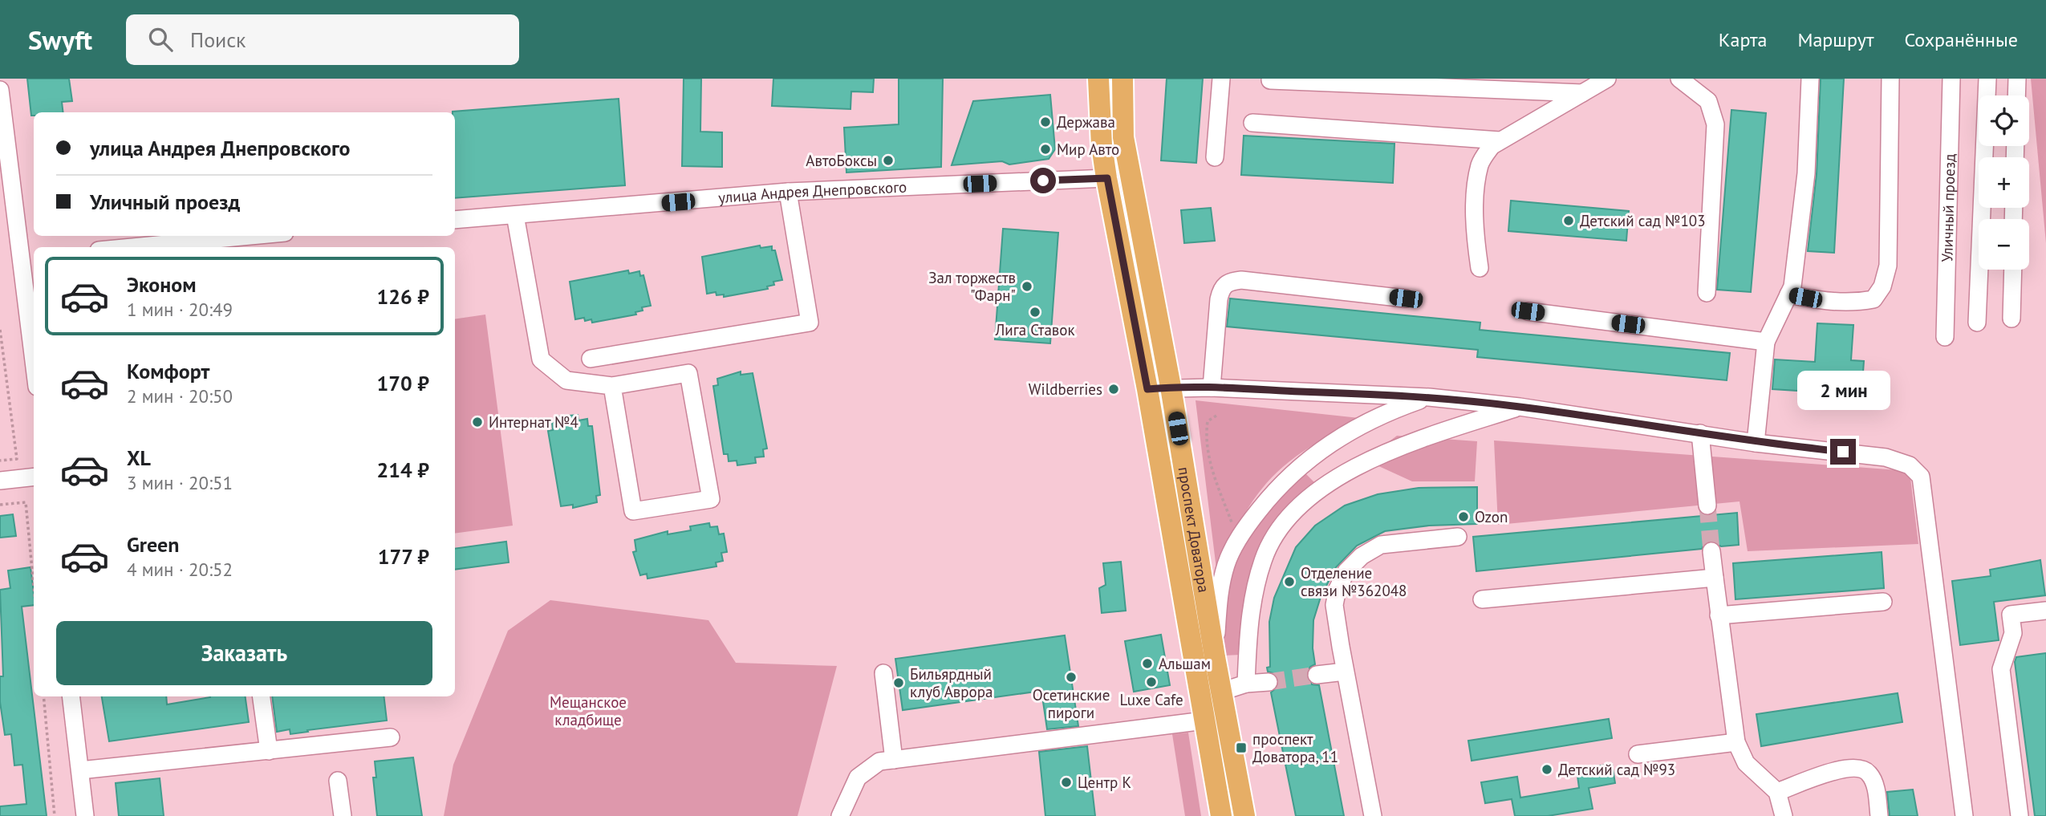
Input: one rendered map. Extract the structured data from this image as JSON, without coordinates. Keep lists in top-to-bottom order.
{
  "streets": {
    "main road": ["проспект Доватора"],
    "street": ["улица Андрея Днепровского", "Уличный проезд"]
  },
  "crossings": [
    ["улица Андрея Днепровского", "проспект Доватора"]
  ],
  "parks": ["Мещанское кладбище"],
  "places": {
    "other": [
      "Держава",
      "Мир Авто",
      "АвтоБоксы",
      "Детский сад №103",
      "Зал торжеств \"Фарн\"",
      "Лига Ставок",
      "Wildberries",
      "Интернат №4",
      "Ozon",
      "Отделение связи №362048",
      "Альшам",
      "Осетинские пироги",
      "Luxe Cafe",
      "Бильярдный клуб Аврора",
      "Детский сад №93",
      "Центр К"
    ],
    "transit": ["проспект Доватора, 11"]
  },
  "page": {
    "header": "Swyft",
    "search": "Поиск",
    "nav": ["Карта", "Маршрут", "Сохранённые"],
    "map_buttons": ["+", "−"],
    "banner": ["улица Андрея Днепровского", "Уличный проезд"],
    "list": [
      {
        "name": "Эконом",
        "note": "1 мин · 20:49",
        "value": "126 ₽"
      },
      {
        "name": "Комфорт",
        "note": "2 мин · 20:50",
        "value": "170 ₽"
      },
      {
        "name": "XL",
        "note": "3 мин · 20:51",
        "value": "214 ₽"
      },
      {
        "name": "Green",
        "note": "4 мин · 20:52",
        "value": "177 ₽"
      }
    ],
    "bubble": "2 мин",
    "buttons": "Заказать"
  }
}
